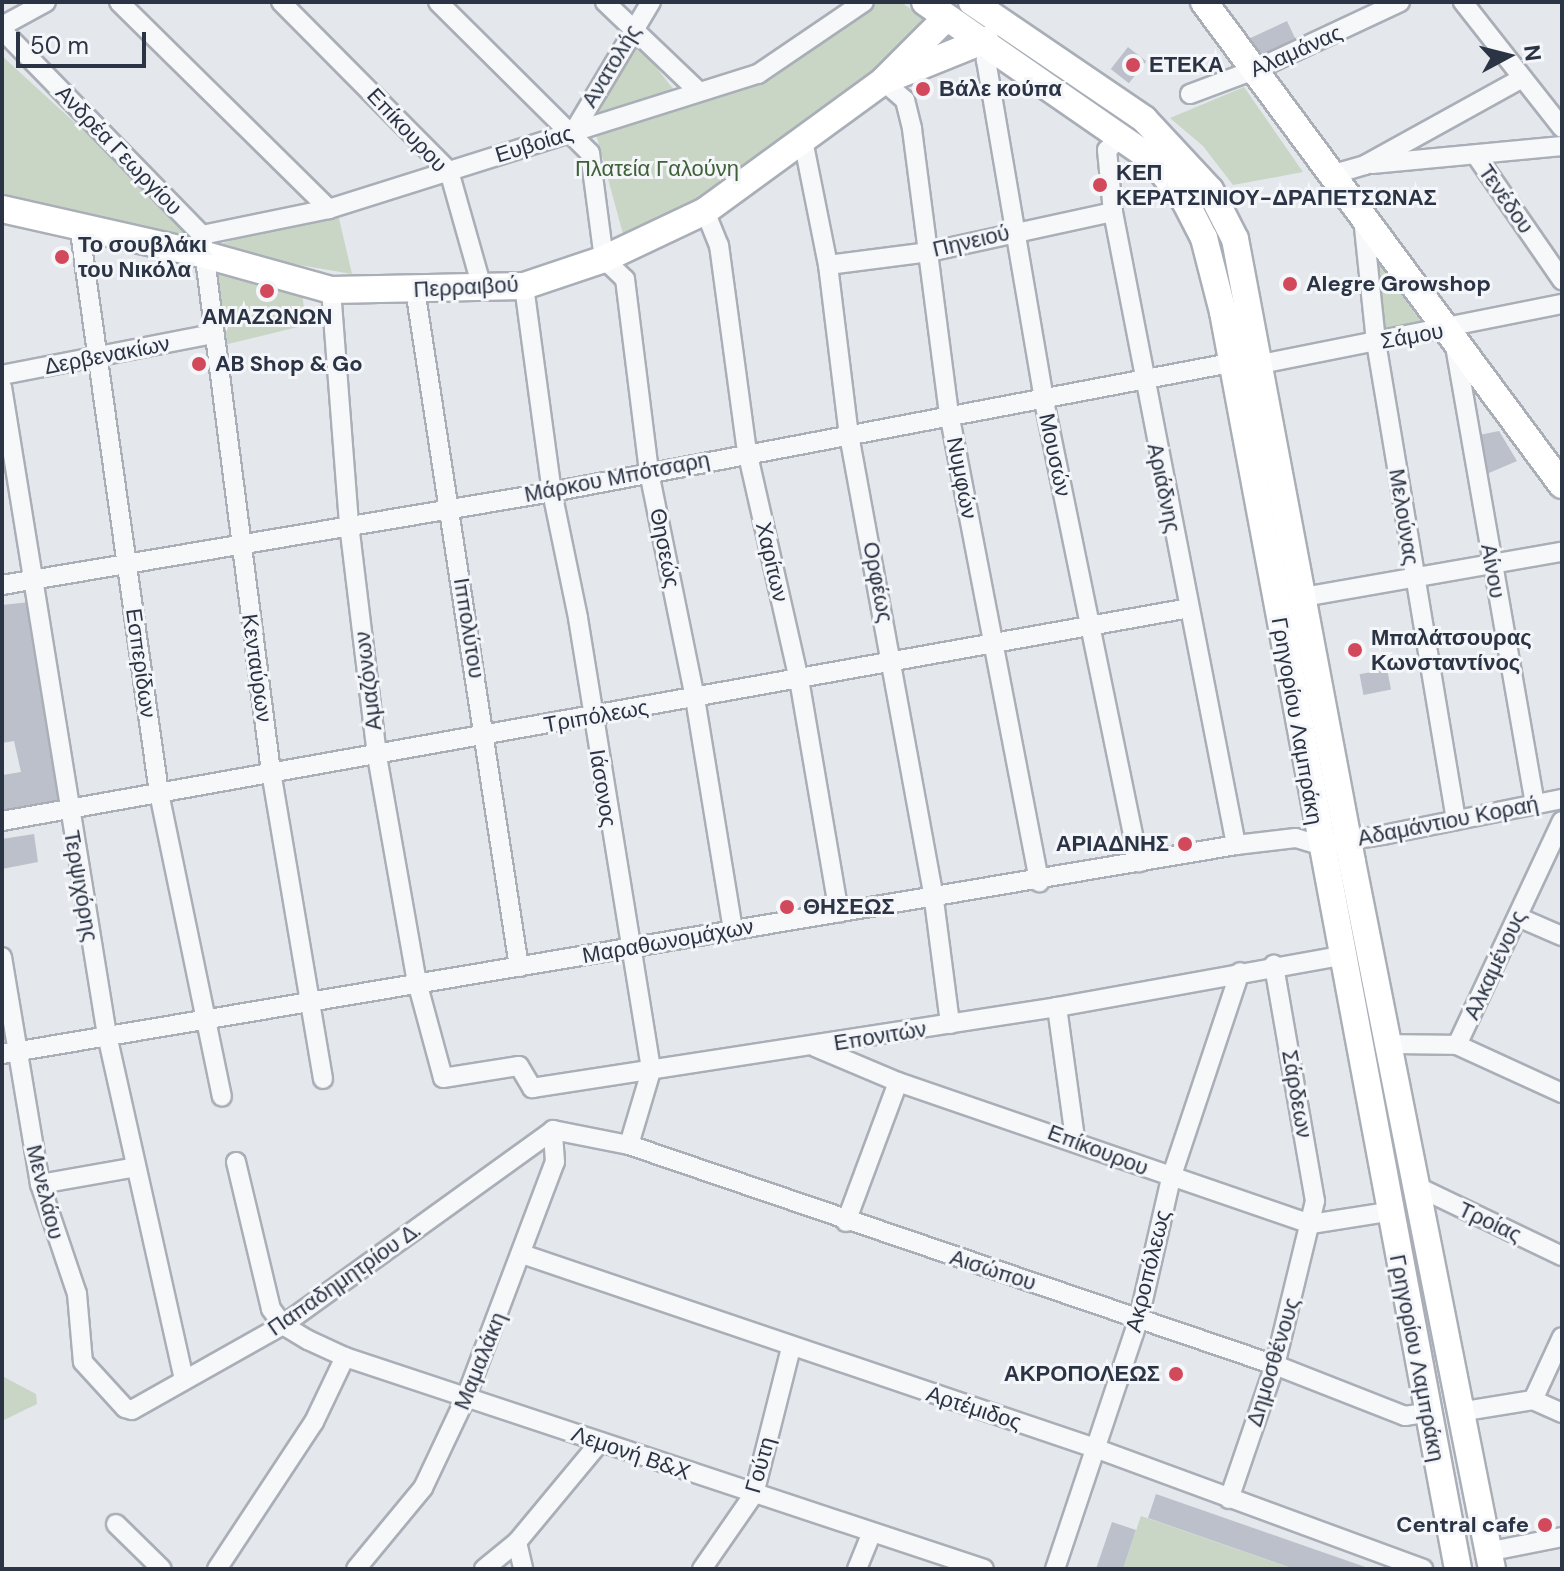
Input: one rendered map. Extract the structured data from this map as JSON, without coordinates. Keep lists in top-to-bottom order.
{
  "streets": {
    "main road": ["Περραιβού", "Γρηγορίου Λαμπράκη"],
    "street": [
      "Αλαμάνας",
      "Ανατολής",
      "Επίκουρου",
      "Ευβοίας",
      "Ανδρέα Γεωργίου",
      "Τενέδου",
      "Πηνειού",
      "Σάμου",
      "Δερβενακίων",
      "Μουσών",
      "Μάρκου Μπότσαρη",
      "Νυμφών",
      "Αριάδνης",
      "Μελούνας",
      "Θησεώς",
      "Χαρίτων",
      "Αίνου",
      "Ορφέως",
      "Ιππολύτου",
      "Εσπερίδων",
      "Κενταύρων",
      "Αμαζόνων",
      "Τριπόλεως",
      "Ιάσονος",
      "Αδαμάντιου Κοραή",
      "Τερψιχόρης",
      "Μαραθωνομάχων",
      "Αλκαμένους",
      "Επονιτών",
      "Σάρδεων",
      "Μενελάου",
      "Τροίας",
      "Αισώπου",
      "Ακροπόλεως",
      "Παπαδημητρίου Δ.",
      "Μαμαλάκη",
      "Δημοσθένους",
      "Αρτέμιδος",
      "Λεμονή Β&Χ",
      "Γούτη"
    ]
  },
  "crossings": [
    ["Ανατολής", "Ευβοίας"],
    ["Ανατολής", "Θησεώς"],
    ["Επίκουρου", "Ευβοίας"],
    ["Επίκουρου", "Περραιβού"],
    ["Επίκουρου", "Γρηγορίου Λαμπράκη"],
    ["Επίκουρου", "Επονιτών"],
    ["Επίκουρου", "Σάρδεων"],
    ["Επίκουρου", "Ακροπόλεως"],
    ["Επίκουρου", "Δημοσθένους"],
    ["Ευβοίας", "Ανδρέα Γεωργίου"],
    ["Ευβοίας", "Περραιβού"],
    ["Ευβοίας", "Θησεώς"],
    ["Ευβοίας", "Κενταύρων"],
    ["Ανδρέα Γεωργίου", "Περραιβού"],
    ["Ανδρέα Γεωργίου", "Κενταύρων"],
    ["Πηνειού", "Μουσών"],
    ["Πηνειού", "Νυμφών"],
    ["Πηνειού", "Αριάδνης"],
    ["Πηνειού", "Ορφέως"],
    ["Περραιβού", "Μουσών"],
    ["Περραιβού", "Νυμφών"],
    ["Περραιβού", "Θησεώς"],
    ["Περραιβού", "Χαρίτων"],
    ["Περραιβού", "Ορφέως"],
    ["Περραιβού", "Ιππολύτου"],
    ["Περραιβού", "Εσπερίδων"],
    ["Περραιβού", "Κενταύρων"],
    ["Περραιβού", "Αμαζόνων"],
    ["Περραιβού", "Γρηγορίου Λαμπράκη"],
    ["Περραιβού", "Ιάσονος"],
    ["Σάμου", "Μελούνας"],
    ["Σάμου", "Αίνου"],
    ["Σάμου", "Γρηγορίου Λαμπράκη"],
    ["Δερβενακίων", "Εσπερίδων"],
    ["Δερβενακίων", "Κενταύρων"],
    ["Μουσών", "Μάρκου Μπότσαρη"],
    ["Μουσών", "Τριπόλεως"],
    ["Μουσών", "Γρηγορίου Λαμπράκη"],
    ["Μουσών", "Μαραθωνομάχων"],
    ["Μάρκου Μπότσαρη", "Νυμφών"],
    ["Μάρκου Μπότσαρη", "Αριάδνης"],
    ["Μάρκου Μπότσαρη", "Θησεώς"],
    ["Μάρκου Μπότσαρη", "Χαρίτων"],
    ["Μάρκου Μπότσαρη", "Ορφέως"],
    ["Μάρκου Μπότσαρη", "Ιππολύτου"],
    ["Μάρκου Μπότσαρη", "Εσπερίδων"],
    ["Μάρκου Μπότσαρη", "Κενταύρων"],
    ["Μάρκου Μπότσαρη", "Αμαζόνων"],
    ["Μάρκου Μπότσαρη", "Γρηγορίου Λαμπράκη"],
    ["Μάρκου Μπότσαρη", "Ιάσονος"],
    ["Μάρκου Μπότσαρη", "Τερψιχόρης"],
    ["Νυμφών", "Τριπόλεως"],
    ["Νυμφών", "Μαραθωνομάχων"],
    ["Αριάδνης", "Τριπόλεως"],
    ["Αριάδνης", "Γρηγορίου Λαμπράκη"],
    ["Αριάδνης", "Μαραθωνομάχων"],
    ["Μελούνας", "Αδαμάντιου Κοραή"],
    ["Θησεώς", "Τριπόλεως"],
    ["Θησεώς", "Μαραθωνομάχων"],
    ["Χαρίτων", "Τριπόλεως"],
    ["Χαρίτων", "Μαραθωνομάχων"],
    ["Αίνου", "Αδαμάντιου Κοραή"],
    ["Ορφέως", "Τριπόλεως"],
    ["Ορφέως", "Μαραθωνομάχων"],
    ["Ορφέως", "Επονιτών"],
    ["Ιππολύτου", "Τριπόλεως"],
    ["Ιππολύτου", "Μαραθωνομάχων"],
    ["Εσπερίδων", "Τριπόλεως"],
    ["Εσπερίδων", "Μαραθωνομάχων"],
    ["Κενταύρων", "Τριπόλεως"],
    ["Κενταύρων", "Μαραθωνομάχων"],
    ["Αμαζόνων", "Τριπόλεως"],
    ["Αμαζόνων", "Μαραθωνομάχων"],
    ["Αμαζόνων", "Επονιτών"],
    ["Τριπόλεως", "Ιάσονος"],
    ["Τριπόλεως", "Τερψιχόρης"],
    ["Γρηγορίου Λαμπράκη", "Αδαμάντιου Κοραή"],
    ["Γρηγορίου Λαμπράκη", "Μαραθωνομάχων"],
    ["Γρηγορίου Λαμπράκη", "Αλκαμένους"],
    ["Γρηγορίου Λαμπράκη", "Επονιτών"],
    ["Γρηγορίου Λαμπράκη", "Τροίας"],
    ["Γρηγορίου Λαμπράκη", "Αισώπου"],
    ["Ιάσονος", "Μαραθωνομάχων"],
    ["Ιάσονος", "Επονιτών"],
    ["Ιάσονος", "Αισώπου"],
    ["Αδαμάντιου Κοραή", "Μαραθωνομάχων"],
    ["Τερψιχόρης", "Μαραθωνομάχων"],
    ["Τερψιχόρης", "Παπαδημητρίου Δ."],
    ["Μαραθωνομάχων", "Μενελάου"],
    ["Επονιτών", "Σάρδεων"],
    ["Επονιτών", "Ακροπόλεως"],
    ["Σάρδεων", "Δημοσθένους"],
    ["Μενελάου", "Παπαδημητρίου Δ."],
    ["Αισώπου", "Ακροπόλεως"],
    ["Αισώπου", "Παπαδημητρίου Δ."],
    ["Αισώπου", "Μαμαλάκη"],
    ["Αισώπου", "Δημοσθένους"],
    ["Ακροπόλεως", "Αρτέμιδος"],
    ["Παπαδημητρίου Δ.", "Μαμαλάκη"],
    ["Παπαδημητρίου Δ.", "Λεμονή Β&Χ"],
    ["Μαμαλάκη", "Αρτέμιδος"],
    ["Μαμαλάκη", "Λεμονή Β&Χ"],
    ["Δημοσθένους", "Αρτέμιδος"],
    ["Αρτέμιδος", "Γούτη"],
    ["Λεμονή Β&Χ", "Γούτη"]
  ],
  "parks": ["Πλατεία Γαλούνη"],
  "places": [
    "ΕΤΕΚΑ",
    "Βάλε κούπα",
    "ΚΕΠ ΚΕΡΑΤΣΙΝΙΟΥ-ΔΡΑΠΕΤΣΩΝΑΣ",
    "Το σουβλάκι του Νικόλα",
    "Alegre Growshop",
    "ΑΜΑΖΩΝΩΝ",
    "AB Shop & Go",
    "Μπαλάτσουρας Κωνσταντίνος",
    "ΑΡΙΑΔΝΗΣ",
    "ΘΗΣΕΩΣ",
    "ΑΚΡΟΠΟΛΕΩΣ",
    "Central cafe"
  ],
  "scale_bar": "50 m",
  "north": "right"
}
